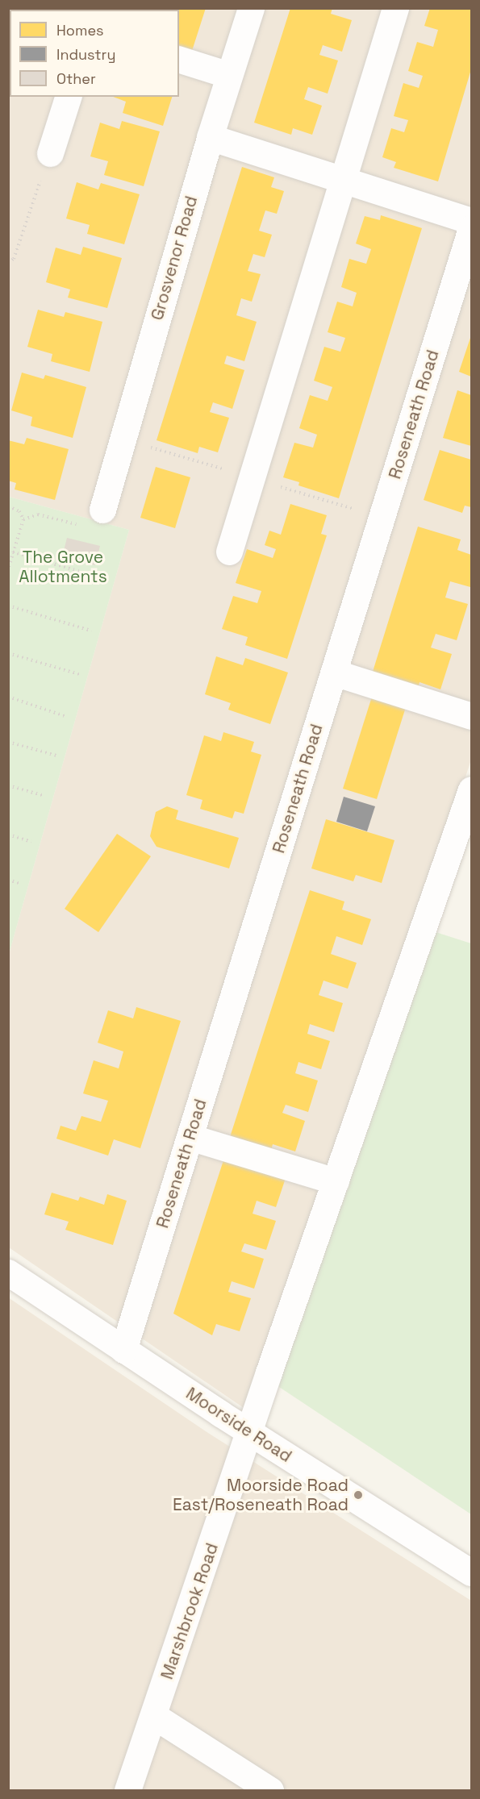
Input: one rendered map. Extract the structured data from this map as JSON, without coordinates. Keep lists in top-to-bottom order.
{
  "streets": {
    "street": [
      "Grosvenor Road",
      "Roseneath Road",
      "Moorside Road",
      "Marshbrook Road"
    ]
  },
  "crossings": [
    ["Roseneath Road", "Moorside Road"],
    ["Moorside Road", "Marshbrook Road"]
  ],
  "parks": ["The Grove Allotments"],
  "places": ["Moorside Road East/Roseneath Road"],
  "legend": ["Homes", "Industry", "Other"]
}
